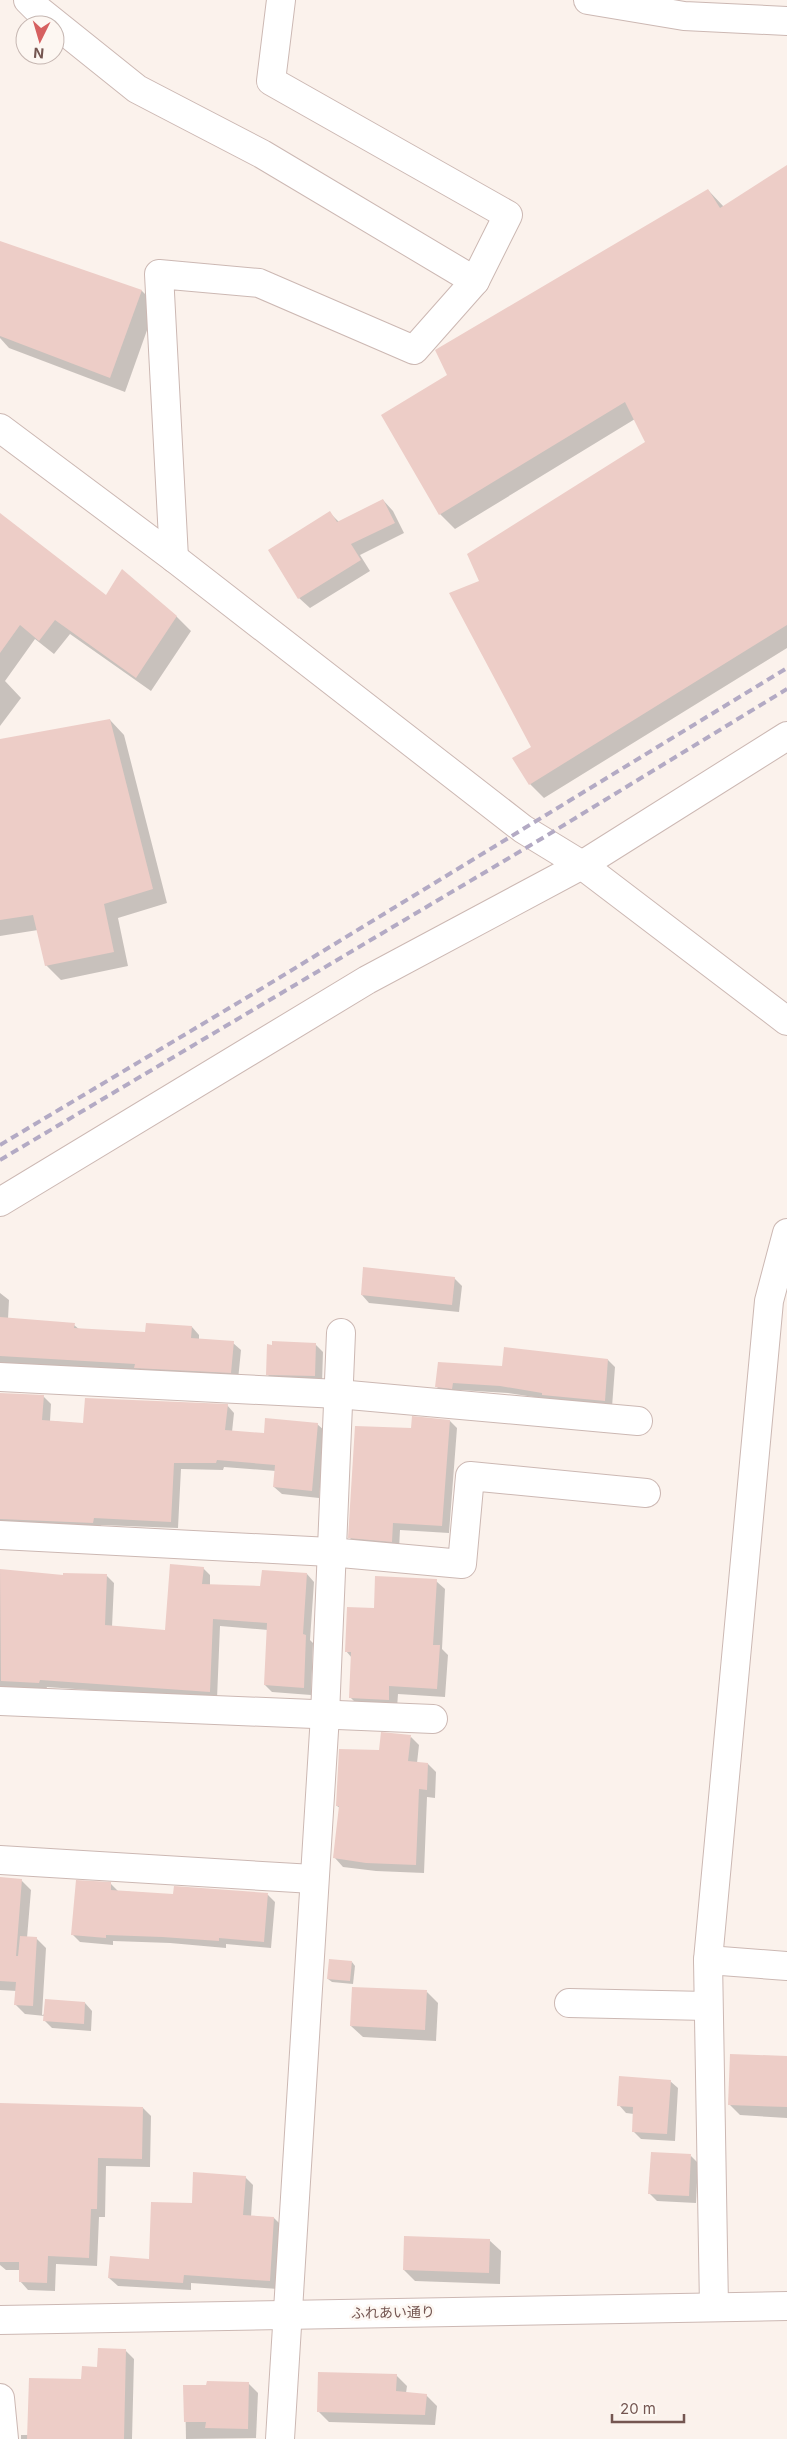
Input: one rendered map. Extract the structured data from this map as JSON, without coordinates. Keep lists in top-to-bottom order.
{
  "streets": {
    "street": ["ふれあい通り"]
  },
  "scale_bar": "20 m",
  "north": "bottom"
}
